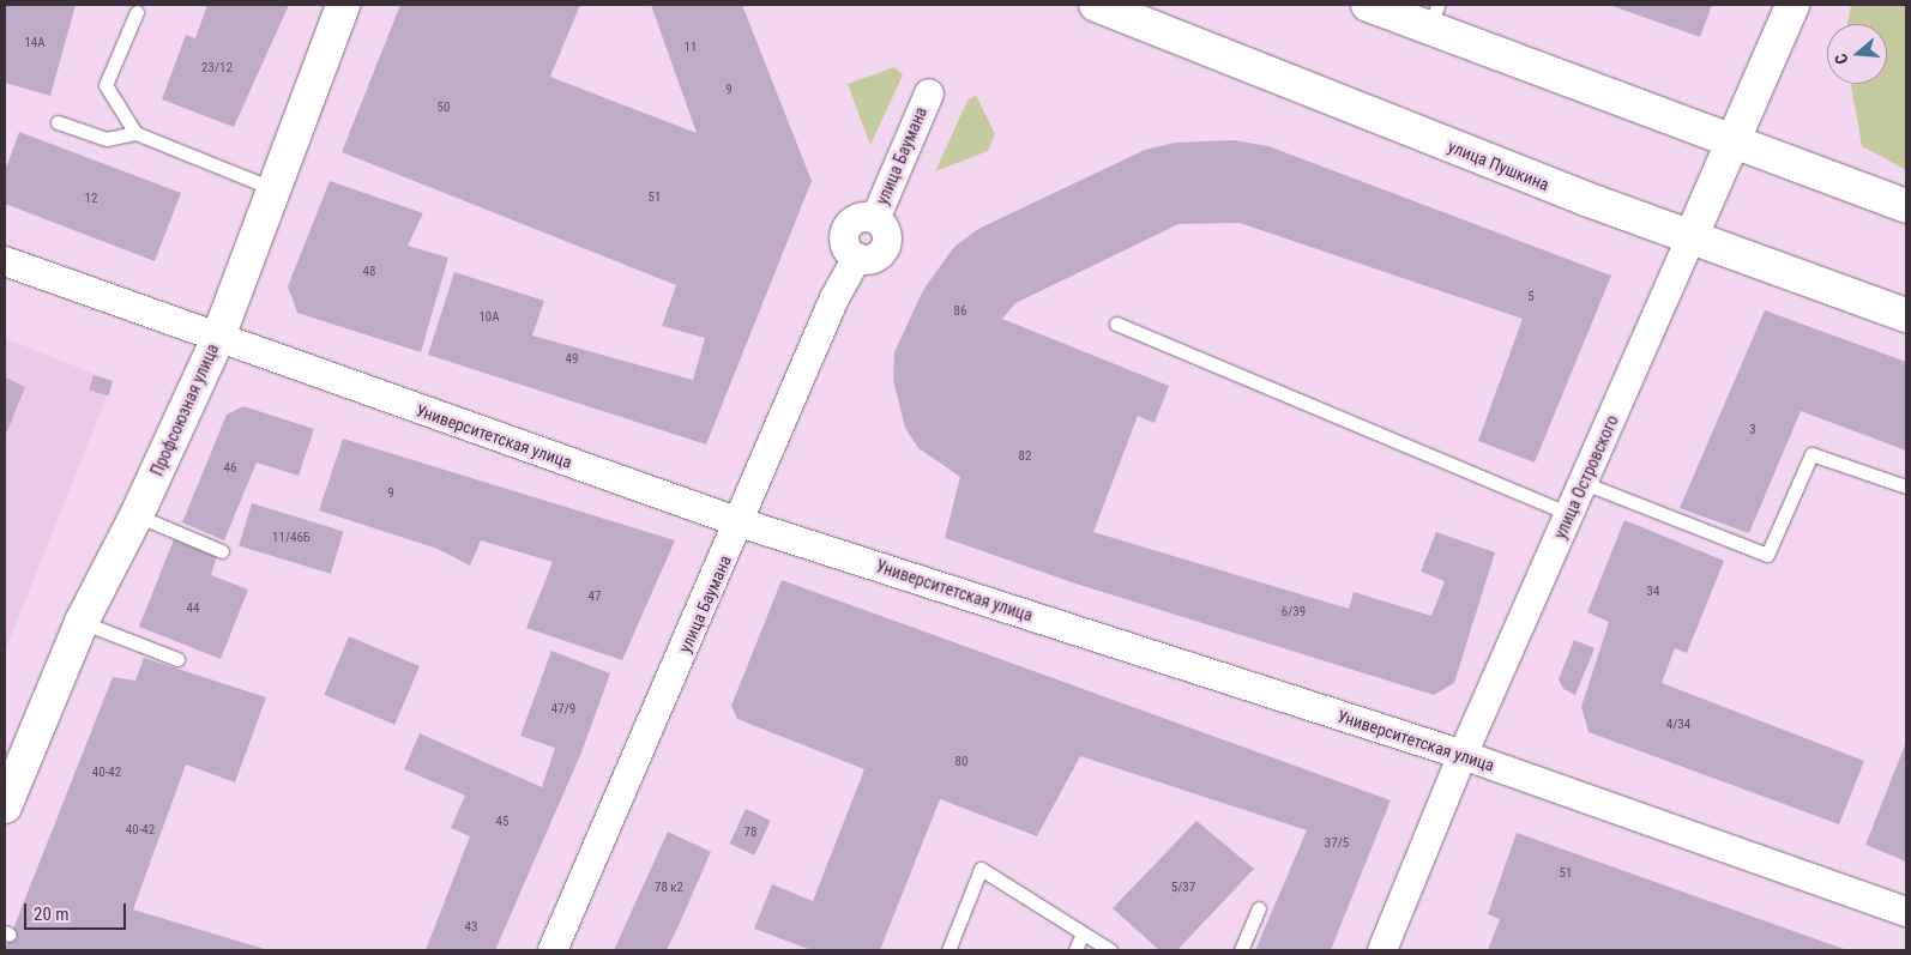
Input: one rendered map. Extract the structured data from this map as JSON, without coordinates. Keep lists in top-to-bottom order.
{
  "streets": {
    "main road": ["улица Пушкина", "Профсоюзная улица", "улица Островского"],
    "street": ["улица Баумана", "Университетская улица"]
  },
  "crossings": [
    ["улица Баумана", "Университетская улица"],
    ["улица Пушкина", "улица Островского"],
    ["Профсоюзная улица", "Университетская улица"],
    ["Университетская улица", "улица Островского"]
  ],
  "house_numbers": [
    "14А",
    "11",
    "23/12",
    "9",
    "50",
    "51",
    "12",
    "48",
    "5",
    "86",
    "10А",
    "49",
    "3",
    "82",
    "46",
    "9",
    "11/46Б",
    "34",
    "47",
    "44",
    "6/39",
    "47/9",
    "4/34",
    "80",
    "40-42",
    "45",
    "40-42",
    "78",
    "37/5",
    "51",
    "78 к2",
    "5/37",
    "43"
  ],
  "scale_bar": "20 m",
  "north": "left"
}
